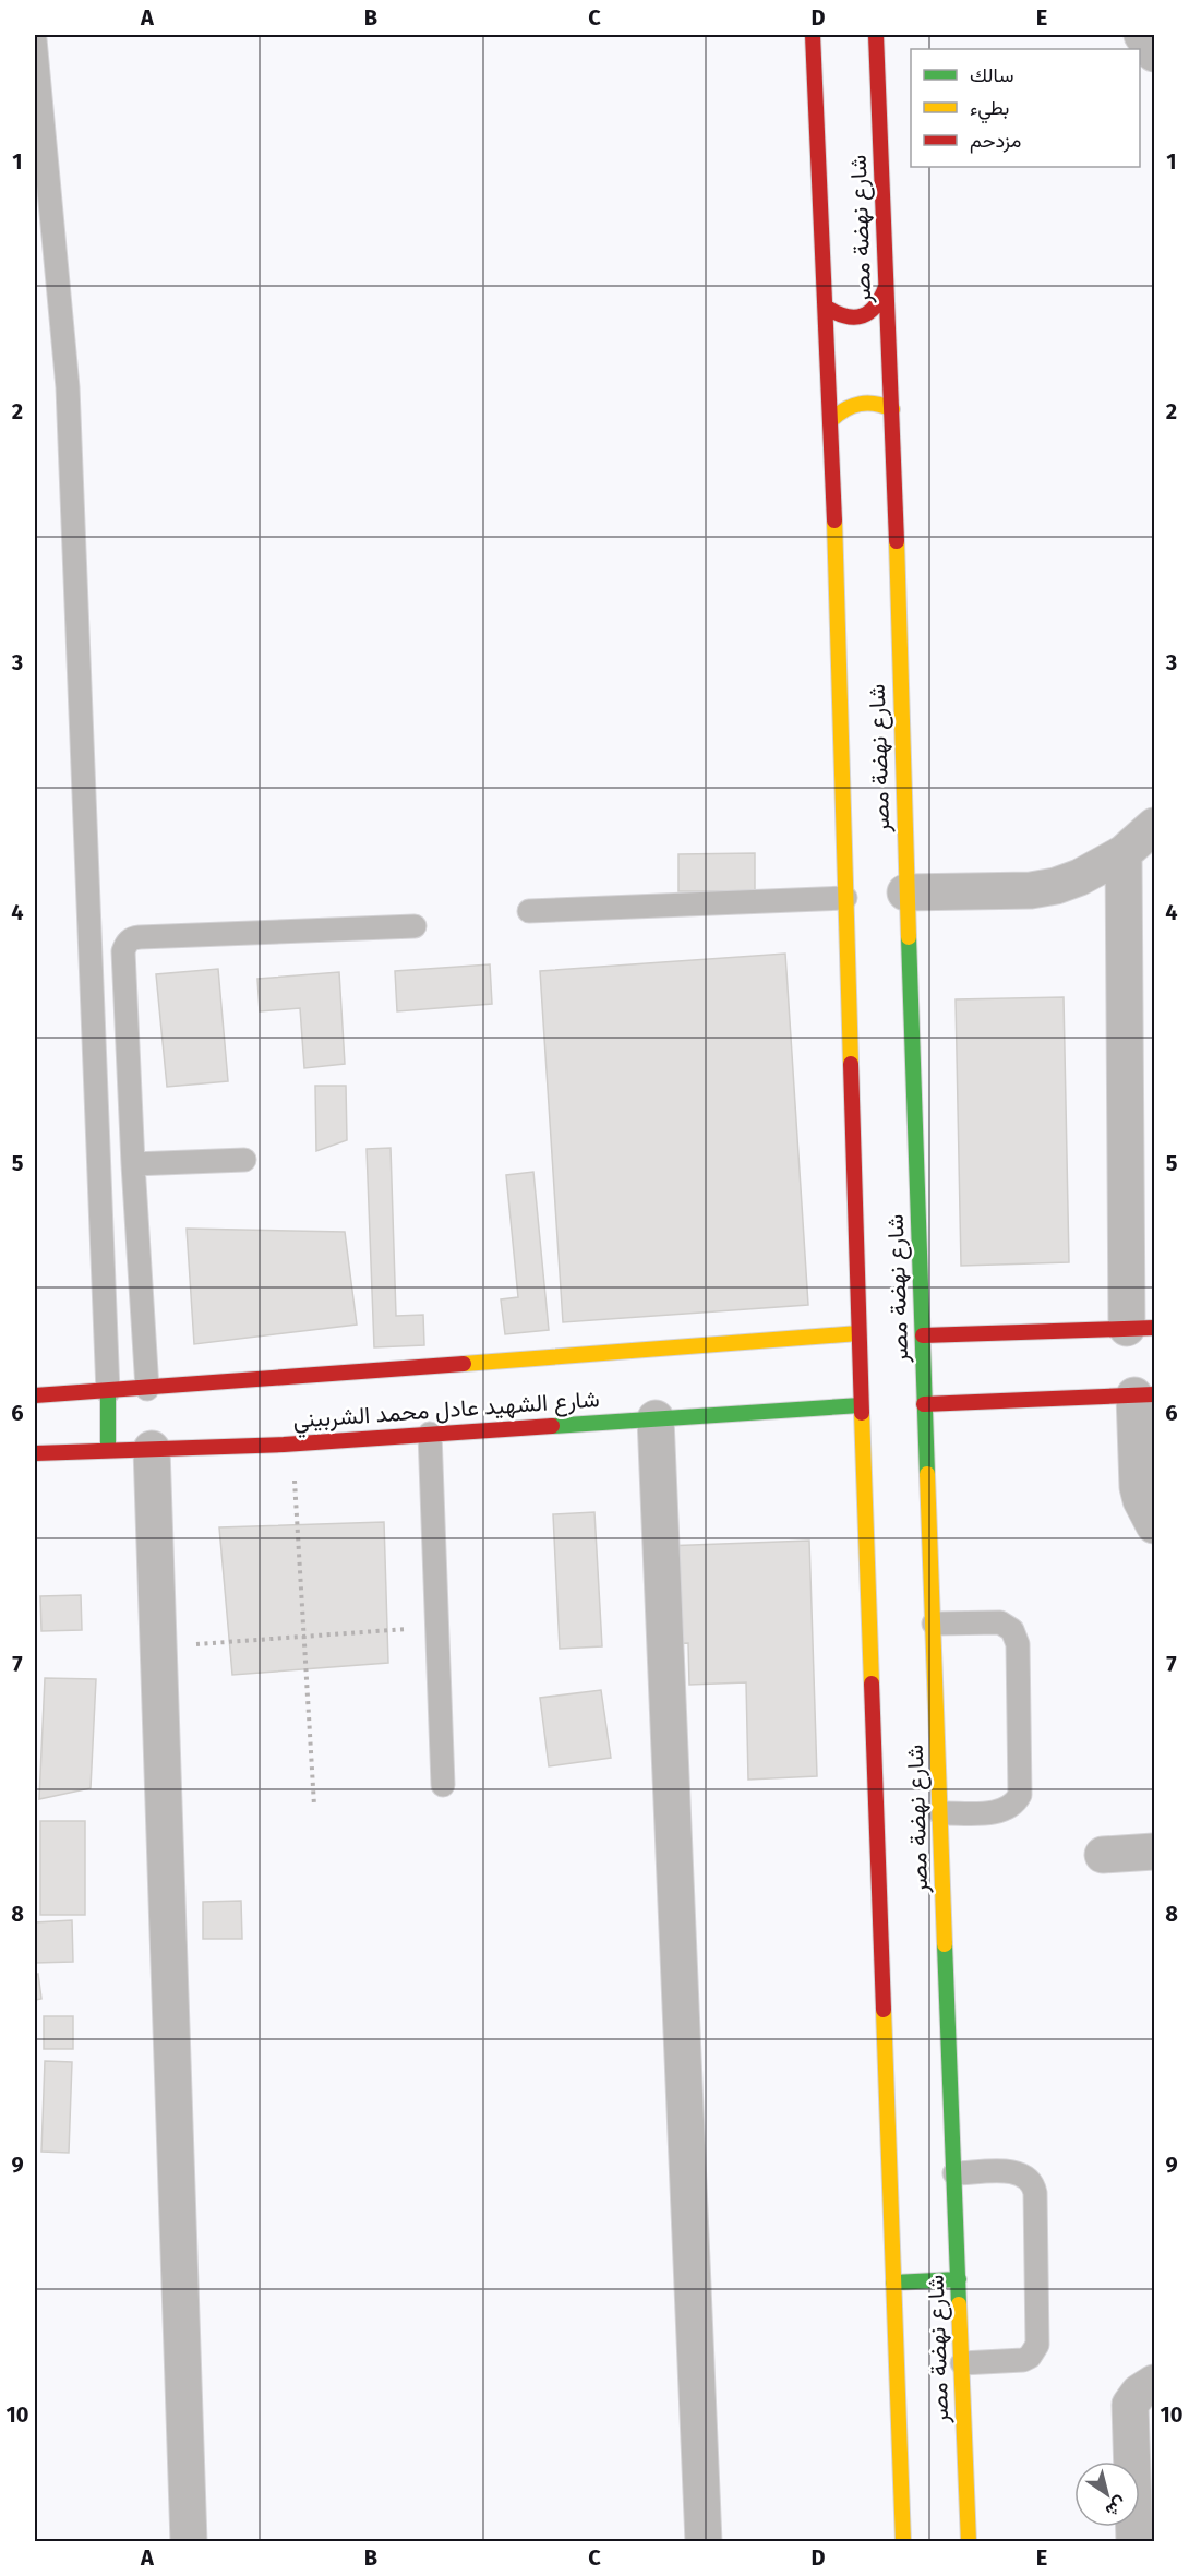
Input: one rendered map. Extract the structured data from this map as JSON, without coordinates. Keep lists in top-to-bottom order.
{
  "streets": {
    "street": ["شارع نهضة مصر", "شارع الشهيد عادل محمد الشربيني"]
  },
  "crossings": [
    ["شارع نهضة مصر", "شارع الشهيد عادل محمد الشربيني"]
  ],
  "legend": ["سالك", "بطيء", "مزدحم"],
  "north": "bottom right",
  "grid": {
    "columns": [
      "A",
      "B",
      "C",
      "D",
      "E"
    ],
    "rows": [
      "1",
      "2",
      "3",
      "4",
      "5",
      "6",
      "7",
      "8",
      "9",
      "10"
    ]
  }
}
